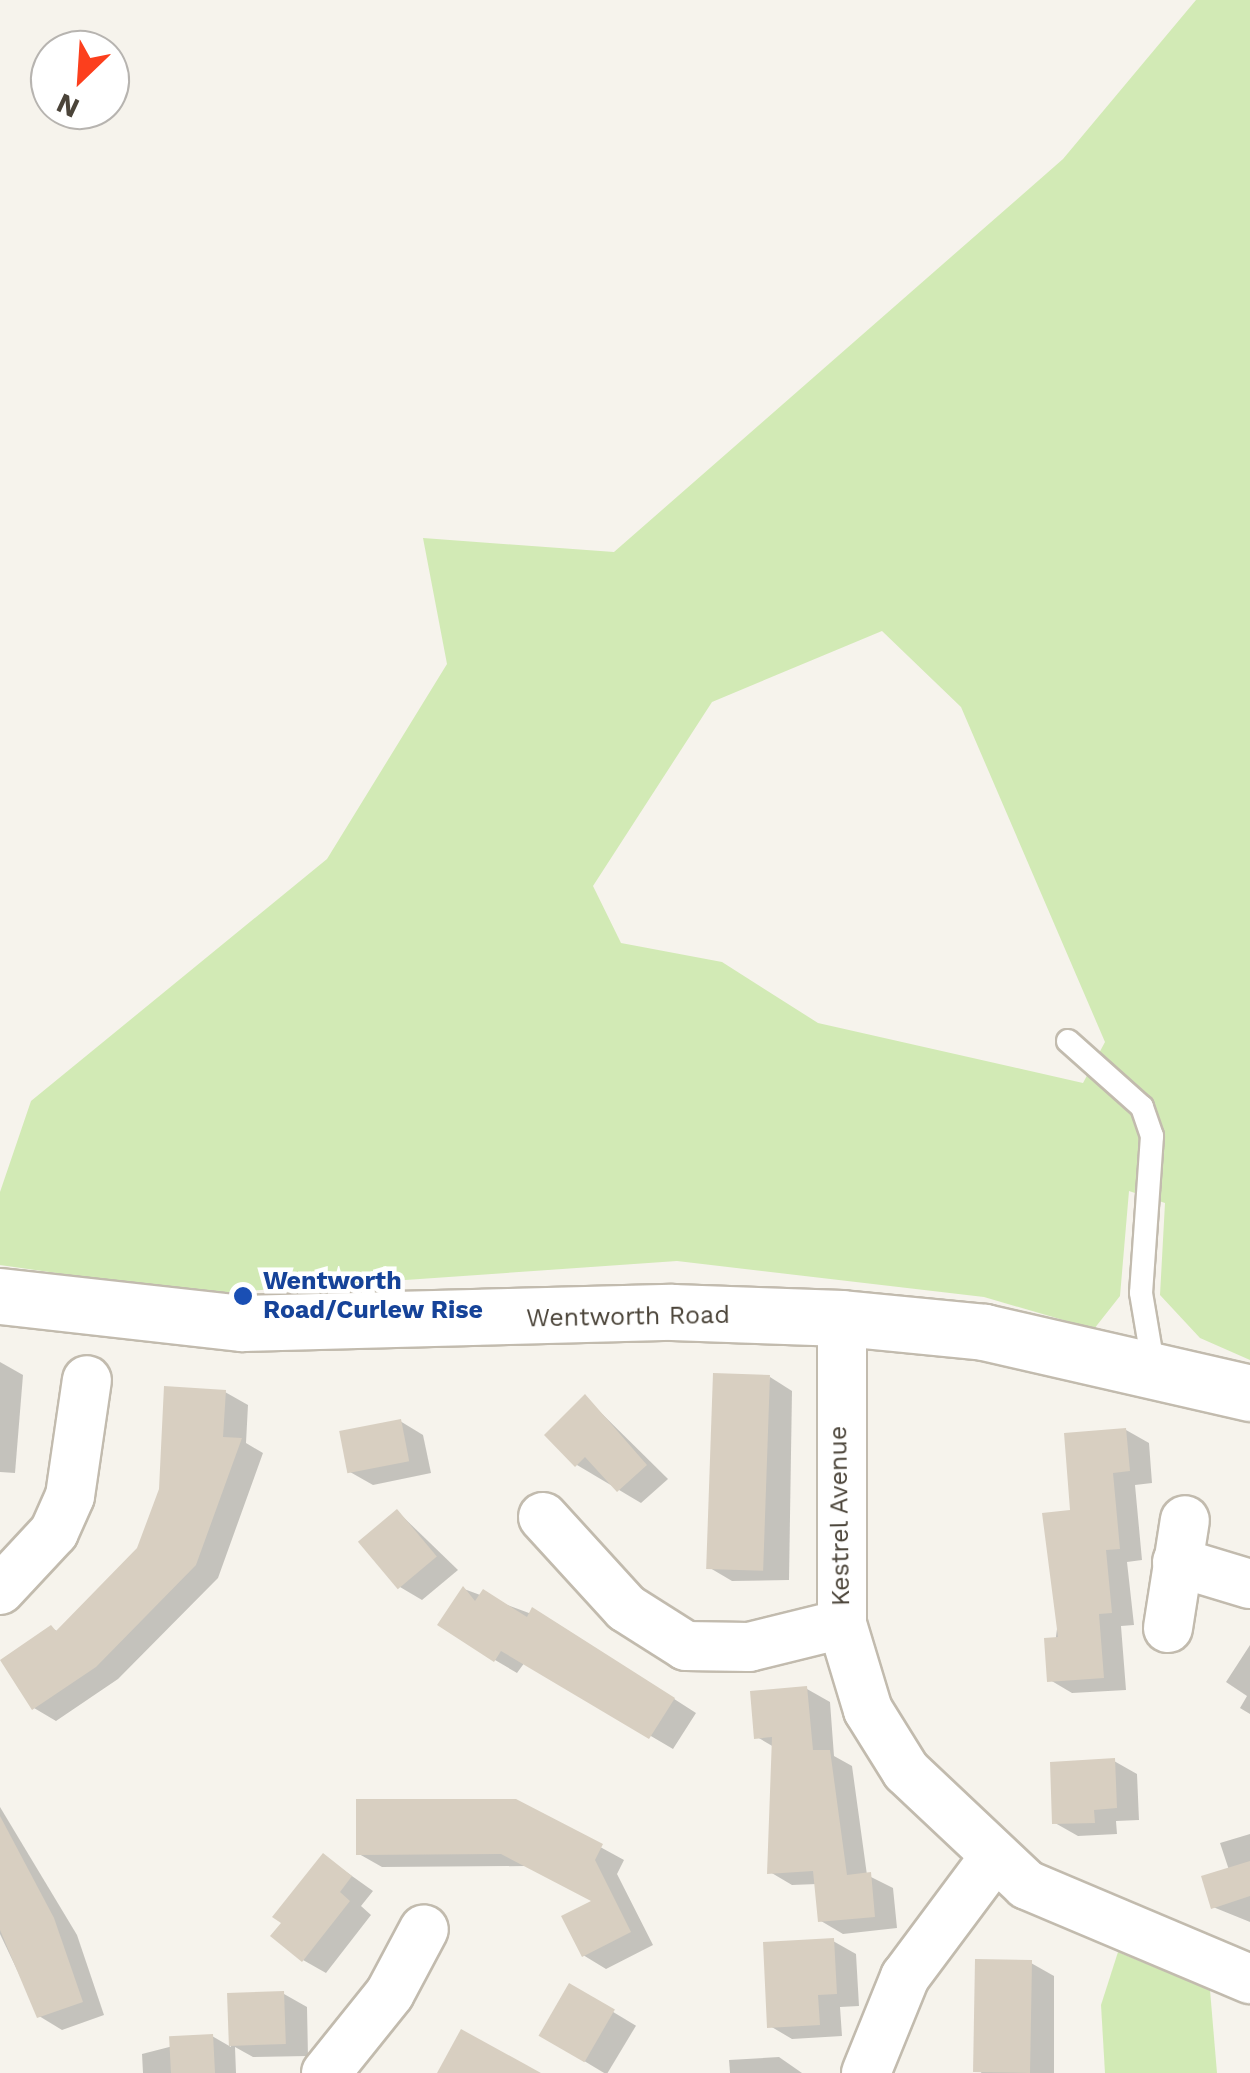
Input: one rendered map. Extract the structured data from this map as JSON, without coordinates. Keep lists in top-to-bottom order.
{
  "streets": {
    "street": ["Wentworth Road", "Kestrel Avenue"]
  },
  "crossings": [
    ["Wentworth Road", "Kestrel Avenue"]
  ],
  "places": ["Wentworth Road/Curlew Rise"],
  "north": "bottom left"
}
